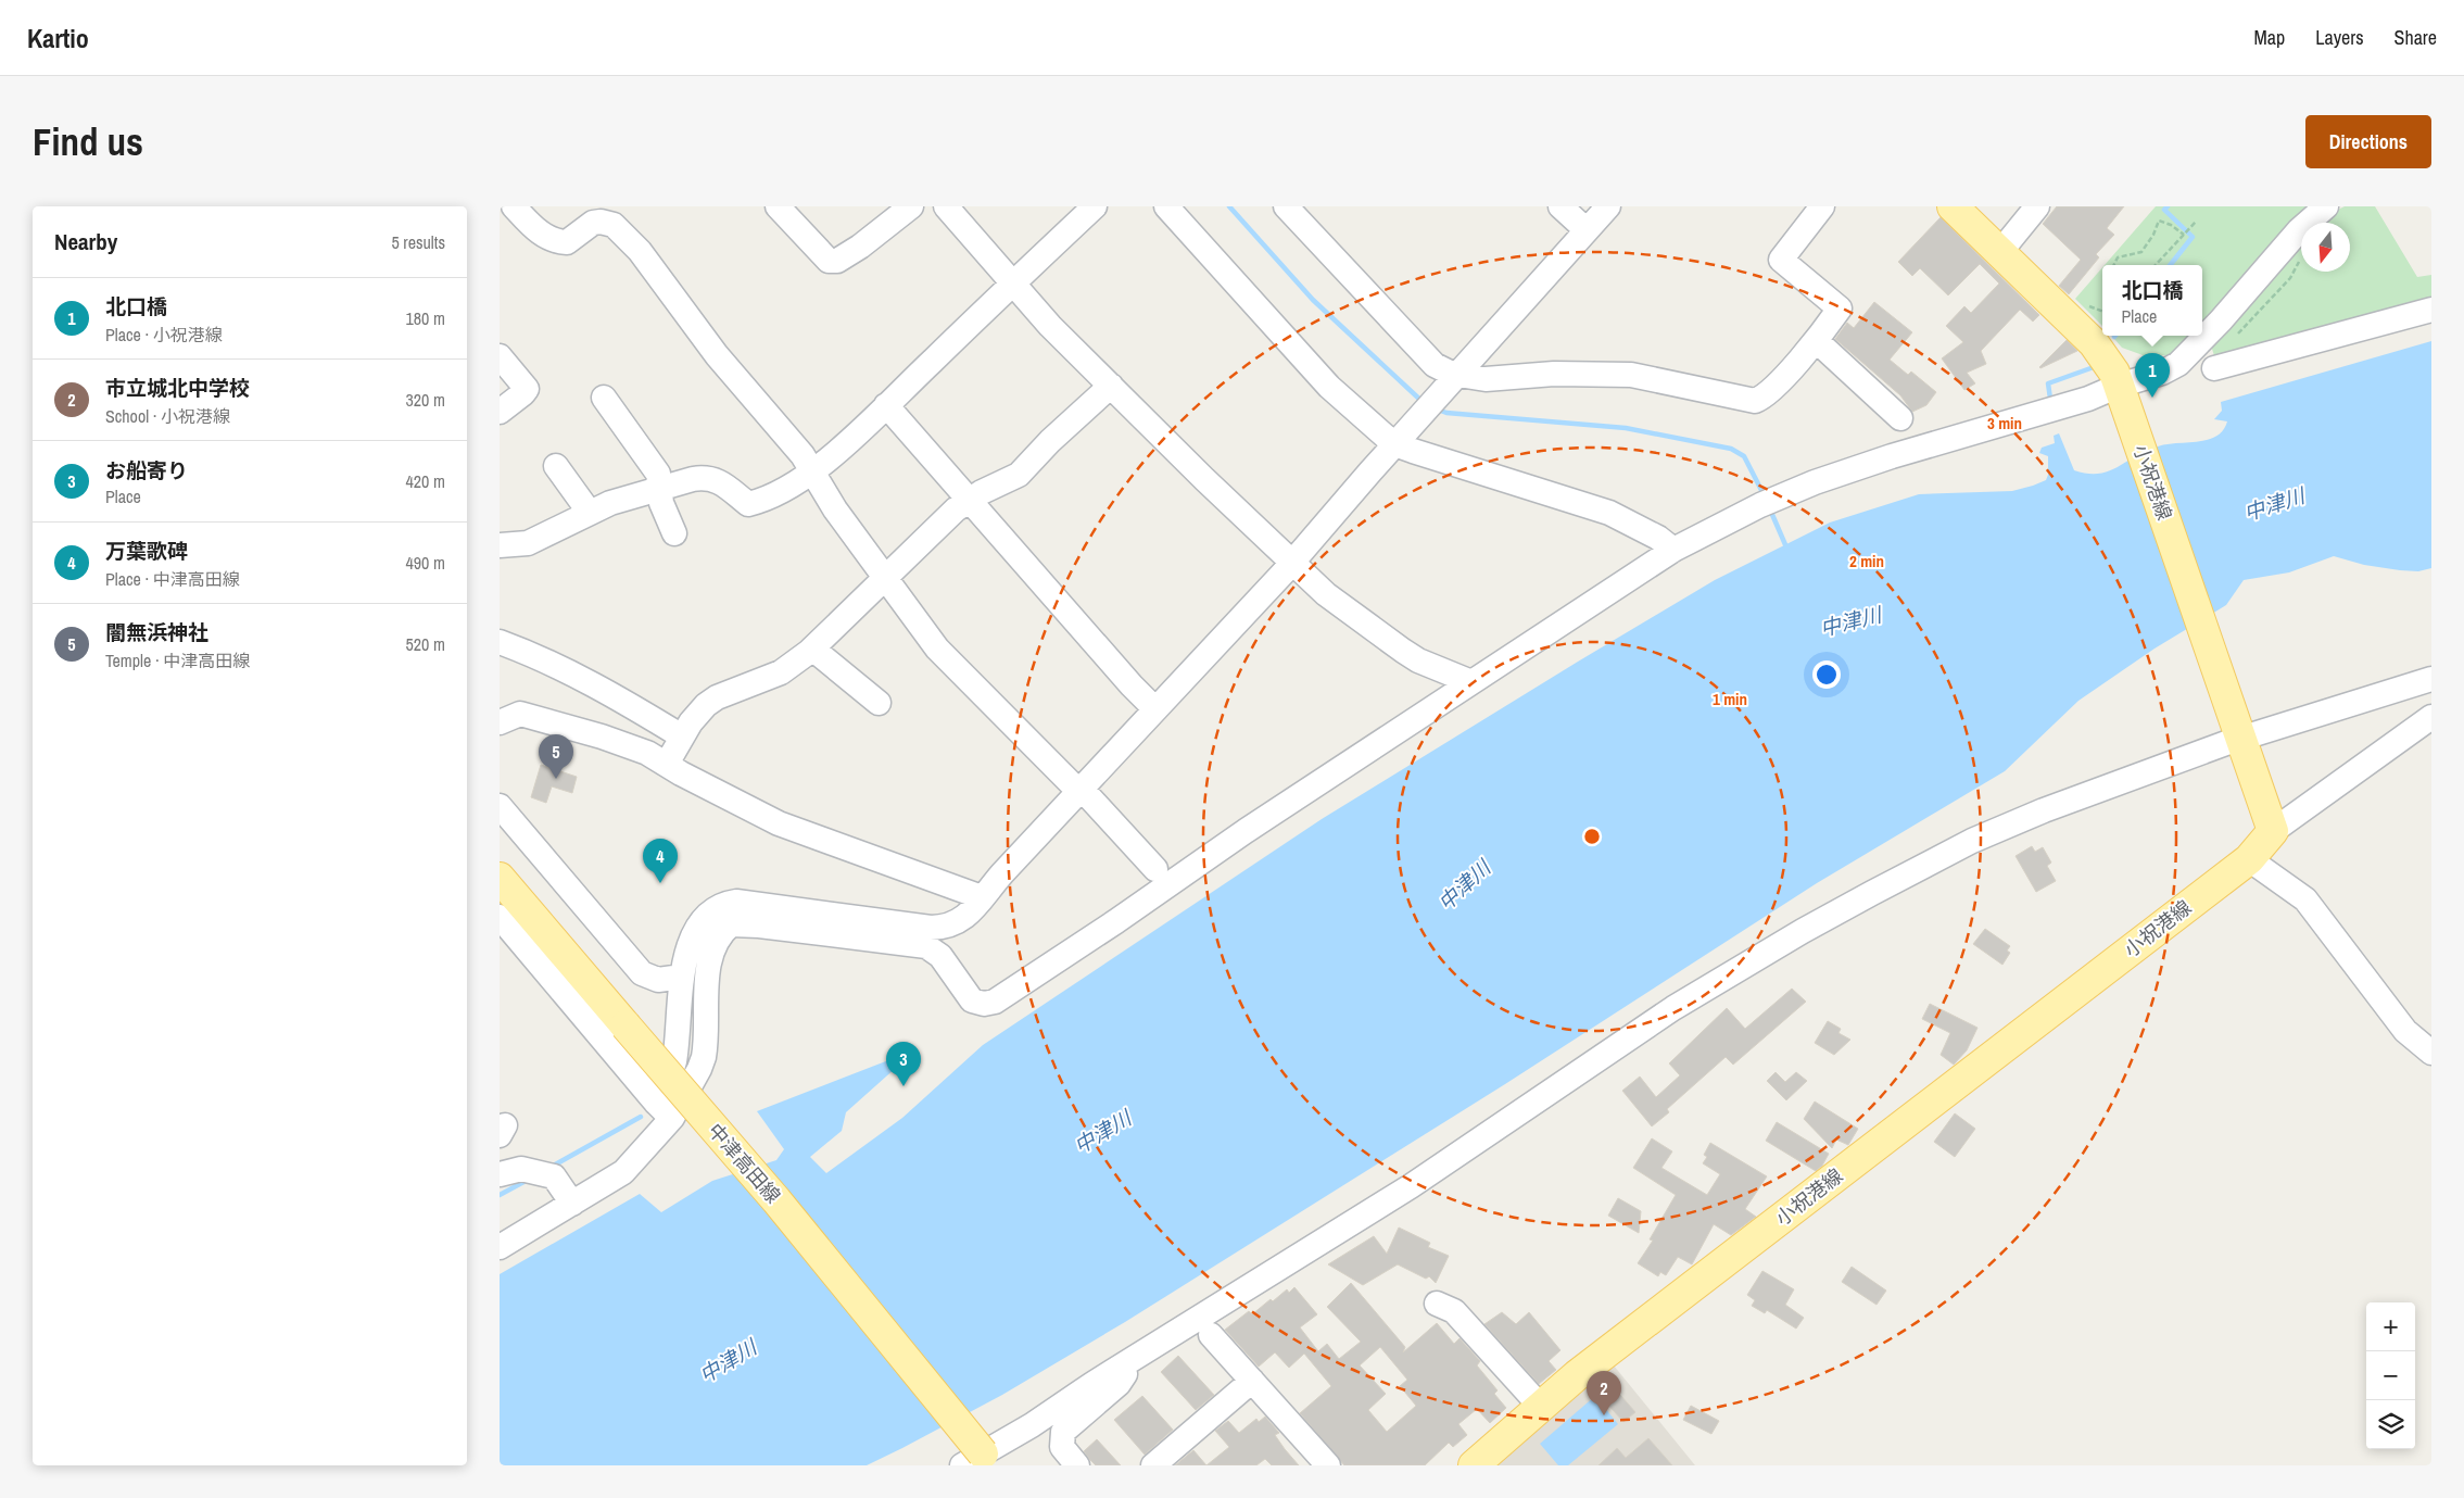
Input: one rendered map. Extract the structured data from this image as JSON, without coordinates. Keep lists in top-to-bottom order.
{
  "streets": {
    "main road": ["小祝港線", "中津高田線"]
  },
  "water": ["中津川"],
  "north": "bottom",
  "page": {
    "header": "Kartio",
    "nav": ["Map", "Layers", "Share"],
    "buttons": "Directions",
    "title": "Find us",
    "heading": ["Nearby", "5 results"],
    "popup": ["北口橋", "Place"],
    "list": [
      {
        "mark": "1",
        "name": "北口橋",
        "note": "Place · 小祝港線",
        "value": "180 m"
      },
      {
        "mark": "2",
        "name": "市立城北中学校",
        "note": "School · 小祝港線",
        "value": "320 m"
      },
      {
        "mark": "3",
        "name": "お船寄り",
        "note": "Place",
        "value": "420 m"
      },
      {
        "mark": "4",
        "name": "万葉歌碑",
        "note": "Place · 中津高田線",
        "value": "490 m"
      },
      {
        "mark": "5",
        "name": "闇無浜神社",
        "note": "Temple · 中津高田線",
        "value": "520 m"
      }
    ],
    "pins": [
      "1",
      "5",
      "4",
      "3",
      "2"
    ],
    "map_buttons": ["+", "−"]
  },
  "rings": ["3 min", "2 min", "1 min"]
}
